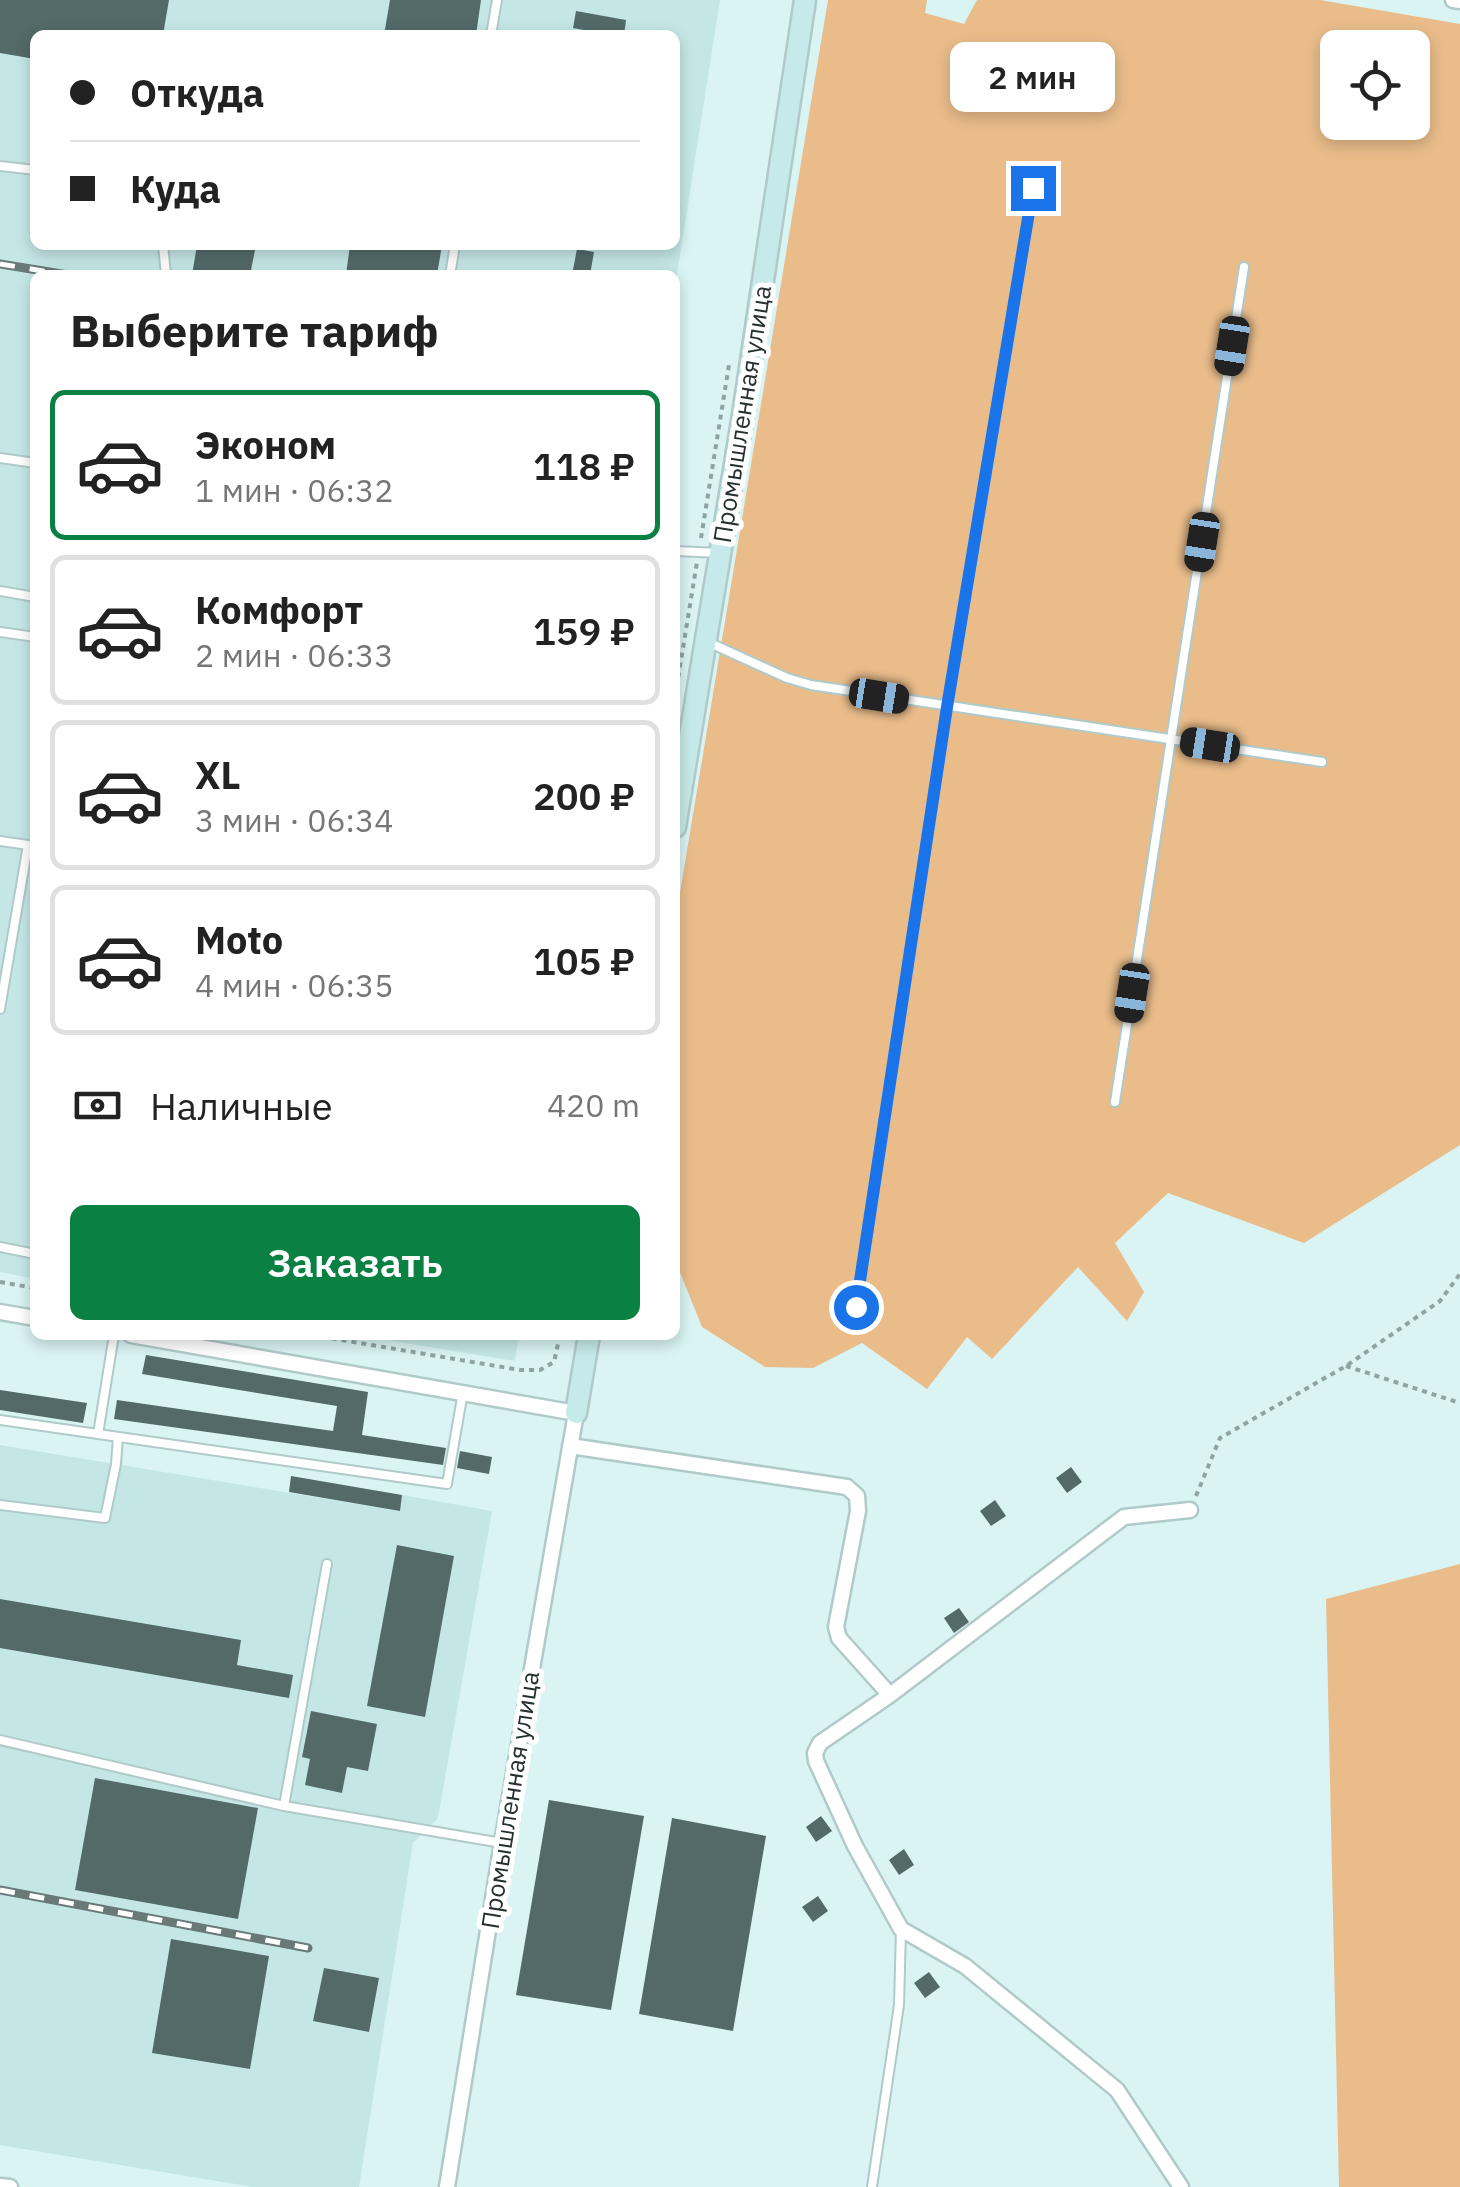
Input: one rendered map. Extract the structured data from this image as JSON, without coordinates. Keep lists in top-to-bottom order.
{
  "streets": {
    "street": ["Промышленная улица"]
  },
  "page": {
    "banner": ["Откуда", "Куда"],
    "bubble": "2 мин",
    "heading": "Выберите тариф",
    "list": [
      {
        "name": "Эконом",
        "note": "1 мин · 06:32",
        "value": "118 ₽"
      },
      {
        "name": "Комфорт",
        "note": "2 мин · 06:33",
        "value": "159 ₽"
      },
      {
        "name": "XL",
        "note": "3 мин · 06:34",
        "value": "200 ₽"
      },
      {
        "name": "Moto",
        "note": "4 мин · 06:35",
        "value": "105 ₽"
      }
    ],
    "pay": ["Наличные", "420 m"],
    "buttons": "Заказать"
  }
}
